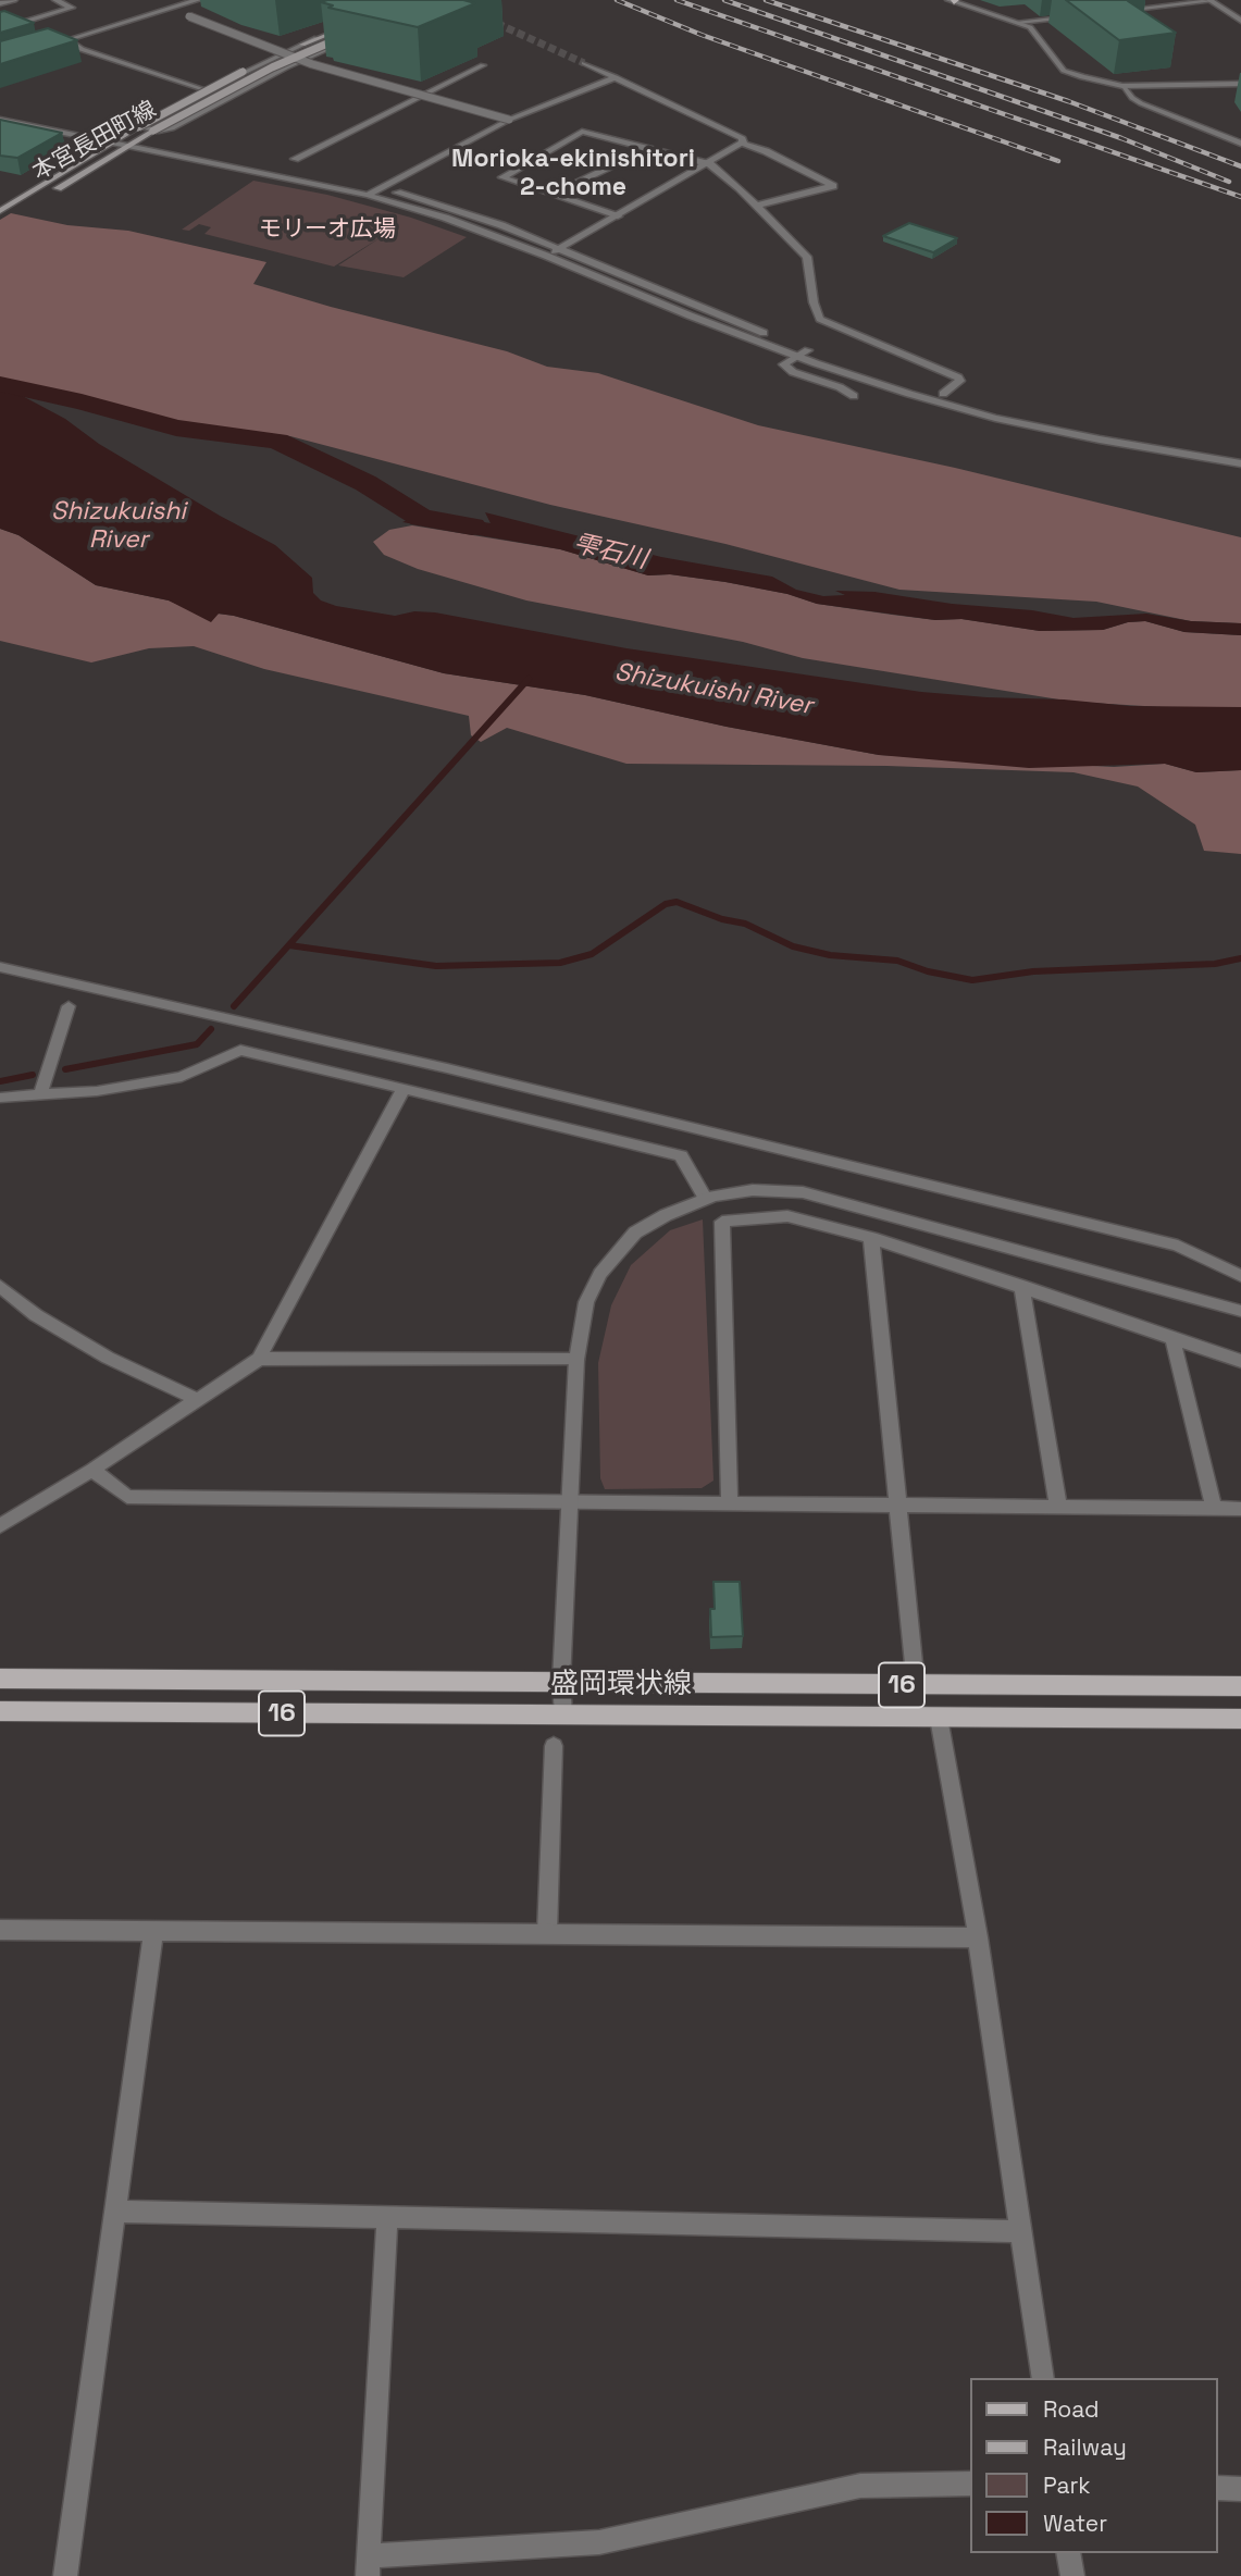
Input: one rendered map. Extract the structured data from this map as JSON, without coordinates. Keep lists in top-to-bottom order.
{
  "streets": {
    "main road": ["本宮長田町線", "盛岡環状線", "16"]
  },
  "districts": ["Morioka-ekinishitori 2-chome"],
  "water": ["Shizukuishi River", "雫石川"],
  "parks": ["モリーオ広場"],
  "legend": [
    "Road",
    "Railway",
    "Park",
    "Water"
  ]
}
